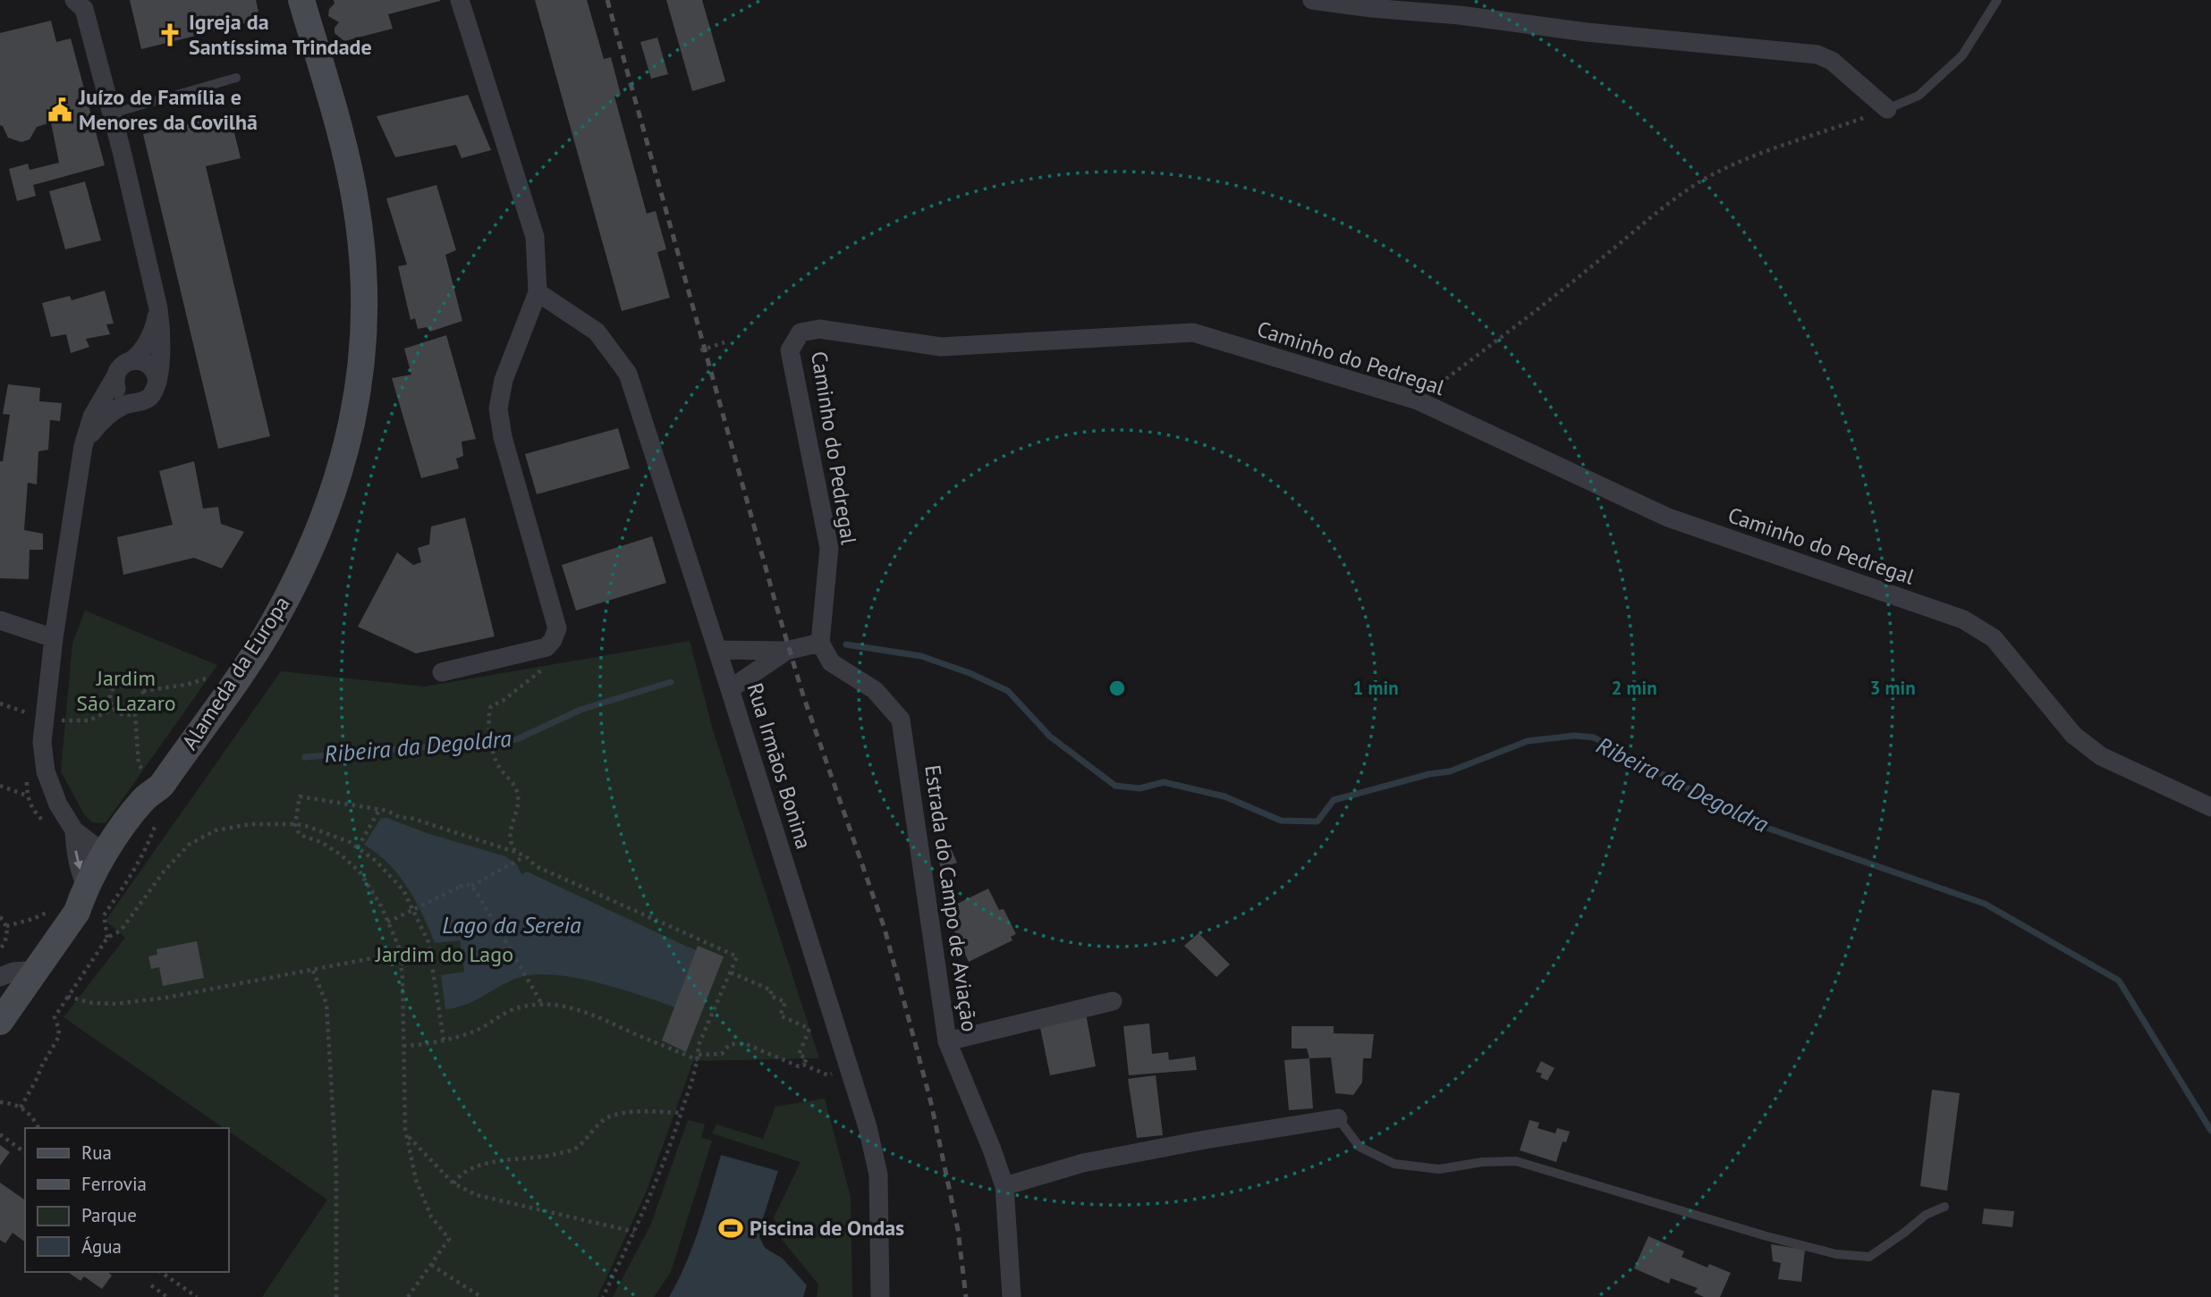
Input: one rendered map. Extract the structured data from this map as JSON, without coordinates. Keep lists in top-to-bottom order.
{
  "streets": {
    "main road": ["Alameda da Europa"],
    "street": ["Caminho do Pedregal", "Rua Irmãos Bonina", "Estrada do Campo de Aviação"]
  },
  "crossings": [
    ["Caminho do Pedregal", "Estrada do Campo de Aviação"]
  ],
  "water": ["Ribeira da Degoldra", "Lago da Sereia"],
  "parks": ["Jardim São Lazaro", "Jardim do Lago"],
  "places": {
    "church": ["Igreja da Santíssima Trindade"],
    "public building": ["Juízo de Família e Menores da Covilhã"],
    "sports": ["Piscina de Ondas"]
  },
  "legend": [
    "Rua",
    "Ferrovia",
    "Parque",
    "Água"
  ],
  "rings": ["1 min", "2 min", "3 min"]
}
